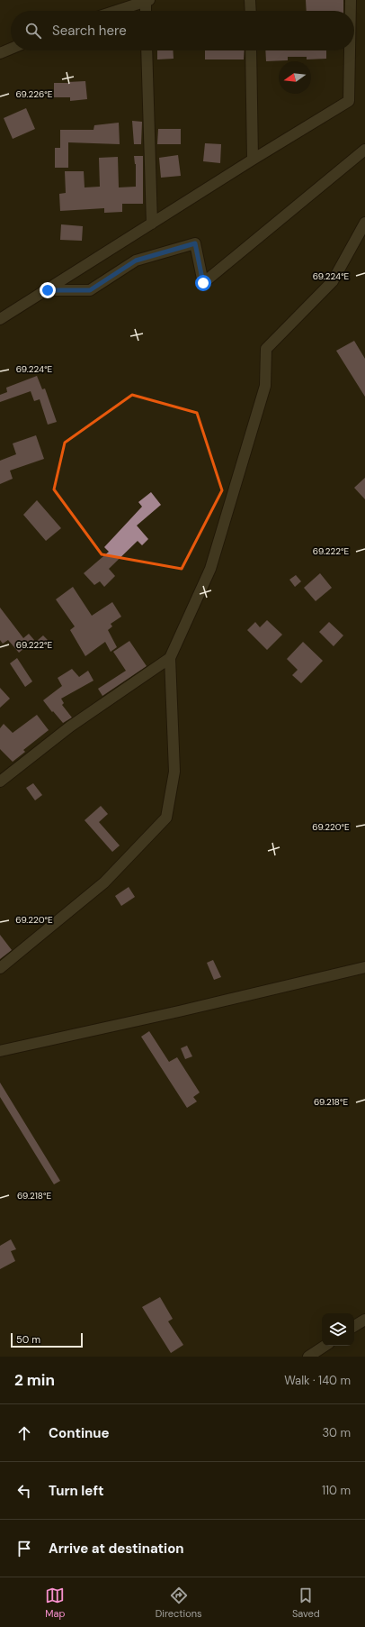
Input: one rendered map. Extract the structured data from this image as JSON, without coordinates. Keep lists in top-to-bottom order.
{
  "scale_bar": "50 m",
  "north": "left",
  "page": {
    "search": "Search here",
    "scale": "50 m",
    "heading": ["2 min", "Walk · 140 m"],
    "list": [
      ["Continue", "30 m"],
      ["Turn left", "110 m"],
      "Arrive at destination"
    ],
    "nav": ["Map", "Directions", "Saved"]
  },
  "coordinates": [
    "69.226°E",
    "69.224°E",
    "69.222°E",
    "69.220°E",
    "69.218°E"
  ]
}
